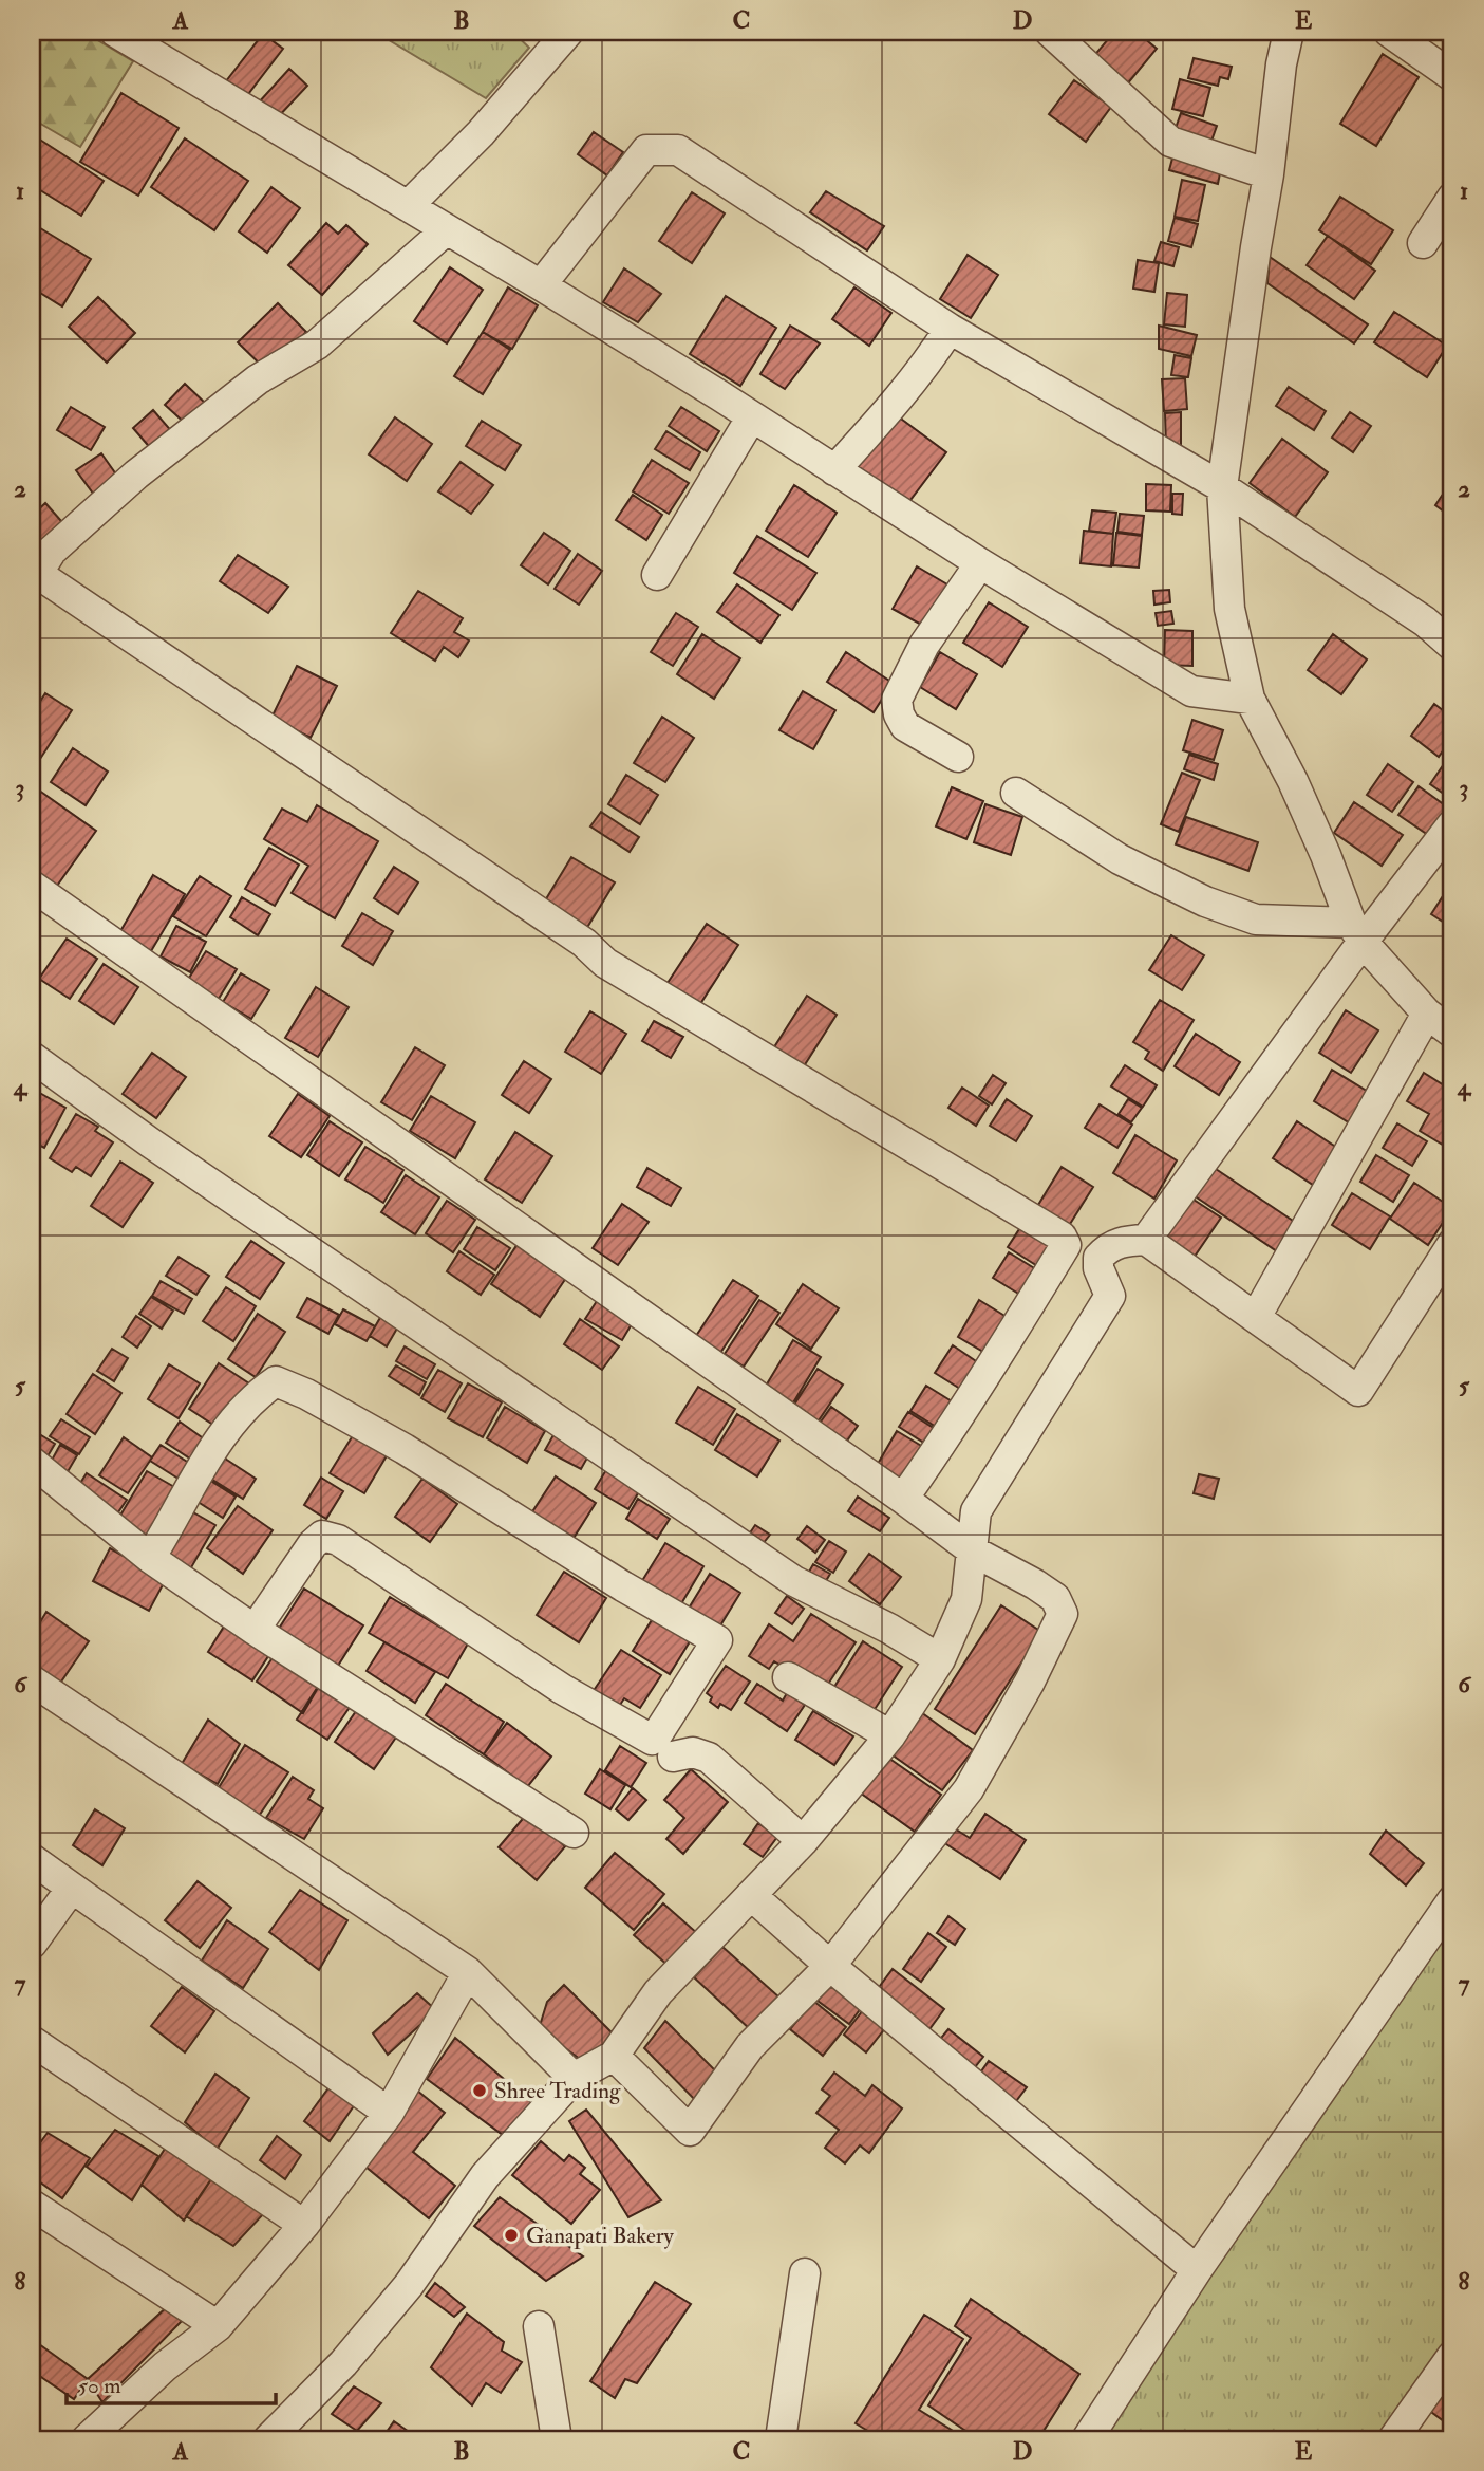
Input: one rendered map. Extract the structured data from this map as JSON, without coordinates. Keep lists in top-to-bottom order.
{
  "places": ["Shree Trading", "Ganapati Bakery"],
  "scale_bar": "50 m",
  "grid": {
    "columns": [
      "A",
      "B",
      "C",
      "D",
      "E"
    ],
    "rows": [
      "1",
      "2",
      "3",
      "4",
      "5",
      "6",
      "7",
      "8"
    ]
  }
}
